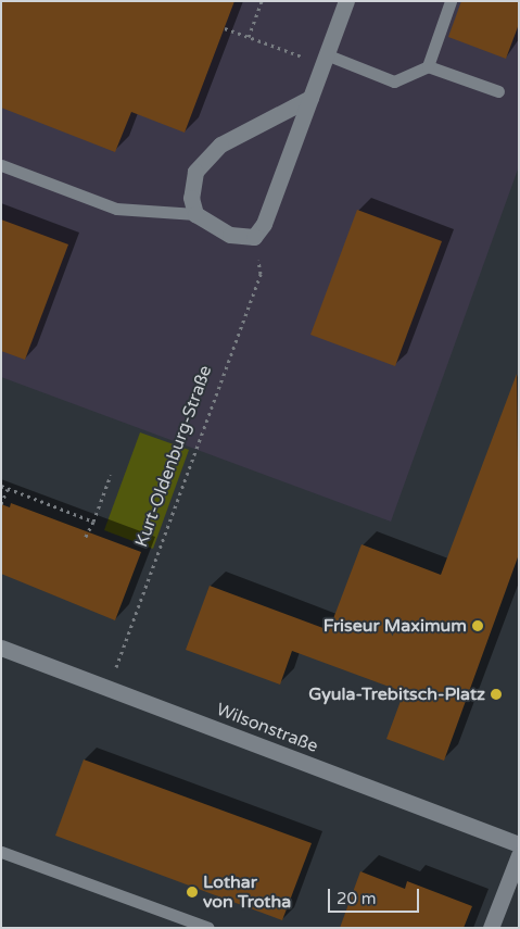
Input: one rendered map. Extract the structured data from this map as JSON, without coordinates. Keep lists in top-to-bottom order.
{
  "streets": {
    "street": ["Wilsonstraße"],
    "path": ["Kurt-Oldenburg-Straße"]
  },
  "crossings": [
    ["Kurt-Oldenburg-Straße", "Wilsonstraße"]
  ],
  "places": ["Friseur Maximum", "Gyula-Trebitsch-Platz", "Lothar von Trotha"],
  "scale_bar": "20 m"
}
